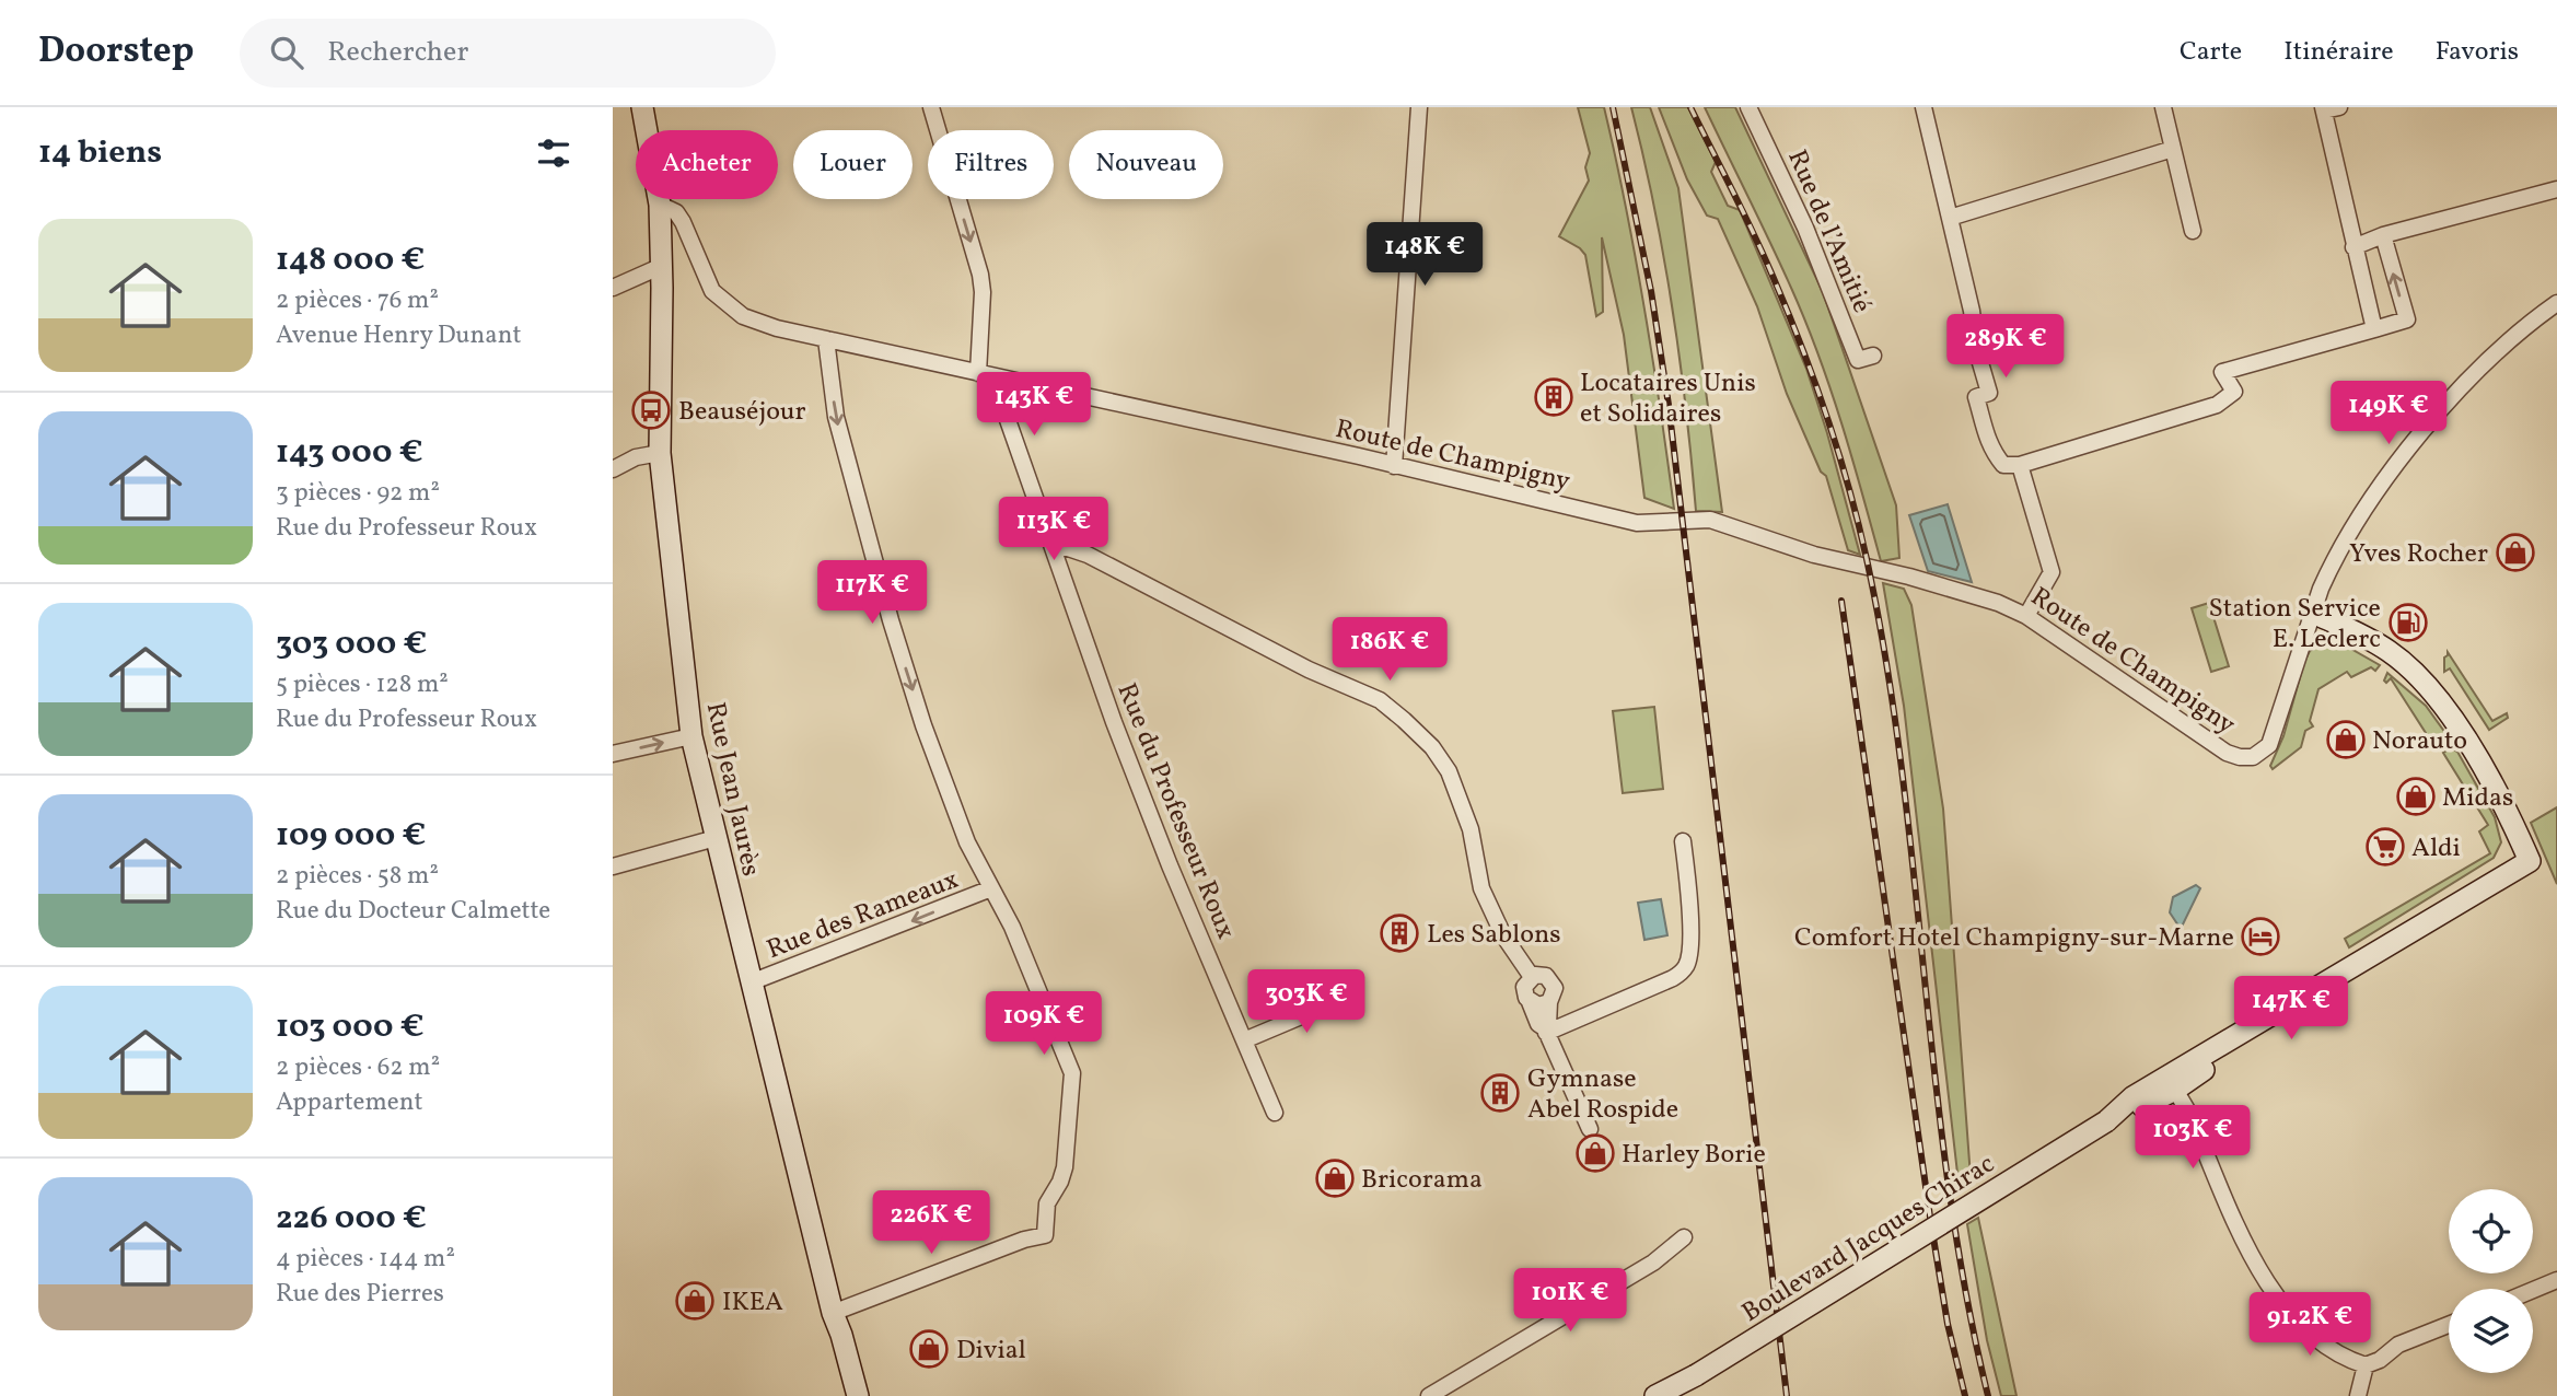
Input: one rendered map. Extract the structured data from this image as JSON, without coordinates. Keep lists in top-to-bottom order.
{
  "streets": {
    "main road": ["Rue Jean Jaurès", "Boulevard Jacques Chirac"],
    "street": [
      "Rue de l’Amitié",
      "Route de Champigny",
      "Rue du Professeur Roux",
      "Rue des Rameaux"
    ]
  },
  "crossings": [
    ["Route de Champigny", "Rue Jean Jaurès"],
    ["Route de Champigny", "Rue du Professeur Roux"],
    ["Rue Jean Jaurès", "Rue des Rameaux"]
  ],
  "one_way": ["Rue des Rameaux"],
  "places": {
    "building": ["Locataires Unis et Solidaires", "Les Sablons", "Gymnase Abel Rospide"],
    "bus stop": ["Beauséjour"],
    "shop": [
      "Yves Rocher",
      "Norauto",
      "Midas",
      "Harley Borie",
      "Bricorama",
      "IKEA",
      "Divial"
    ],
    "fuel station": ["Station Service E. Leclerc"],
    "supermarket": ["Aldi"],
    "hotel": ["Comfort Hotel Champigny-sur-Marne"]
  },
  "page": {
    "header": "Doorstep",
    "search": "Rechercher",
    "nav": ["Carte", "Itinéraire", "Favoris"],
    "heading": "14 biens",
    "chip": [
      "Acheter",
      "Louer",
      "Filtres",
      "Nouveau"
    ],
    "list": [
      {
        "name": "148 000 €",
        "note": "2 pièces · 76 m² · Avenue Henry Dunant"
      },
      {
        "name": "143 000 €",
        "note": "3 pièces · 92 m² · Rue du Professeur Roux"
      },
      {
        "name": "303 000 €",
        "note": "5 pièces · 128 m² · Rue du Professeur Roux"
      },
      {
        "name": "109 000 €",
        "note": "2 pièces · 58 m² · Rue du Docteur Calmette"
      },
      {
        "name": "103 000 €",
        "note": "2 pièces · 62 m² · Appartement"
      },
      {
        "name": "226 000 €",
        "note": "4 pièces · 144 m² · Rue des Pierres"
      }
    ],
    "price": [
      "148K €",
      "289K €",
      "143K €",
      "149K €",
      "113K €",
      "117K €",
      "186K €",
      "303K €",
      "147K €",
      "109K €",
      "103K €",
      "226K €",
      "101K €",
      "91.2K €"
    ]
  }
}
